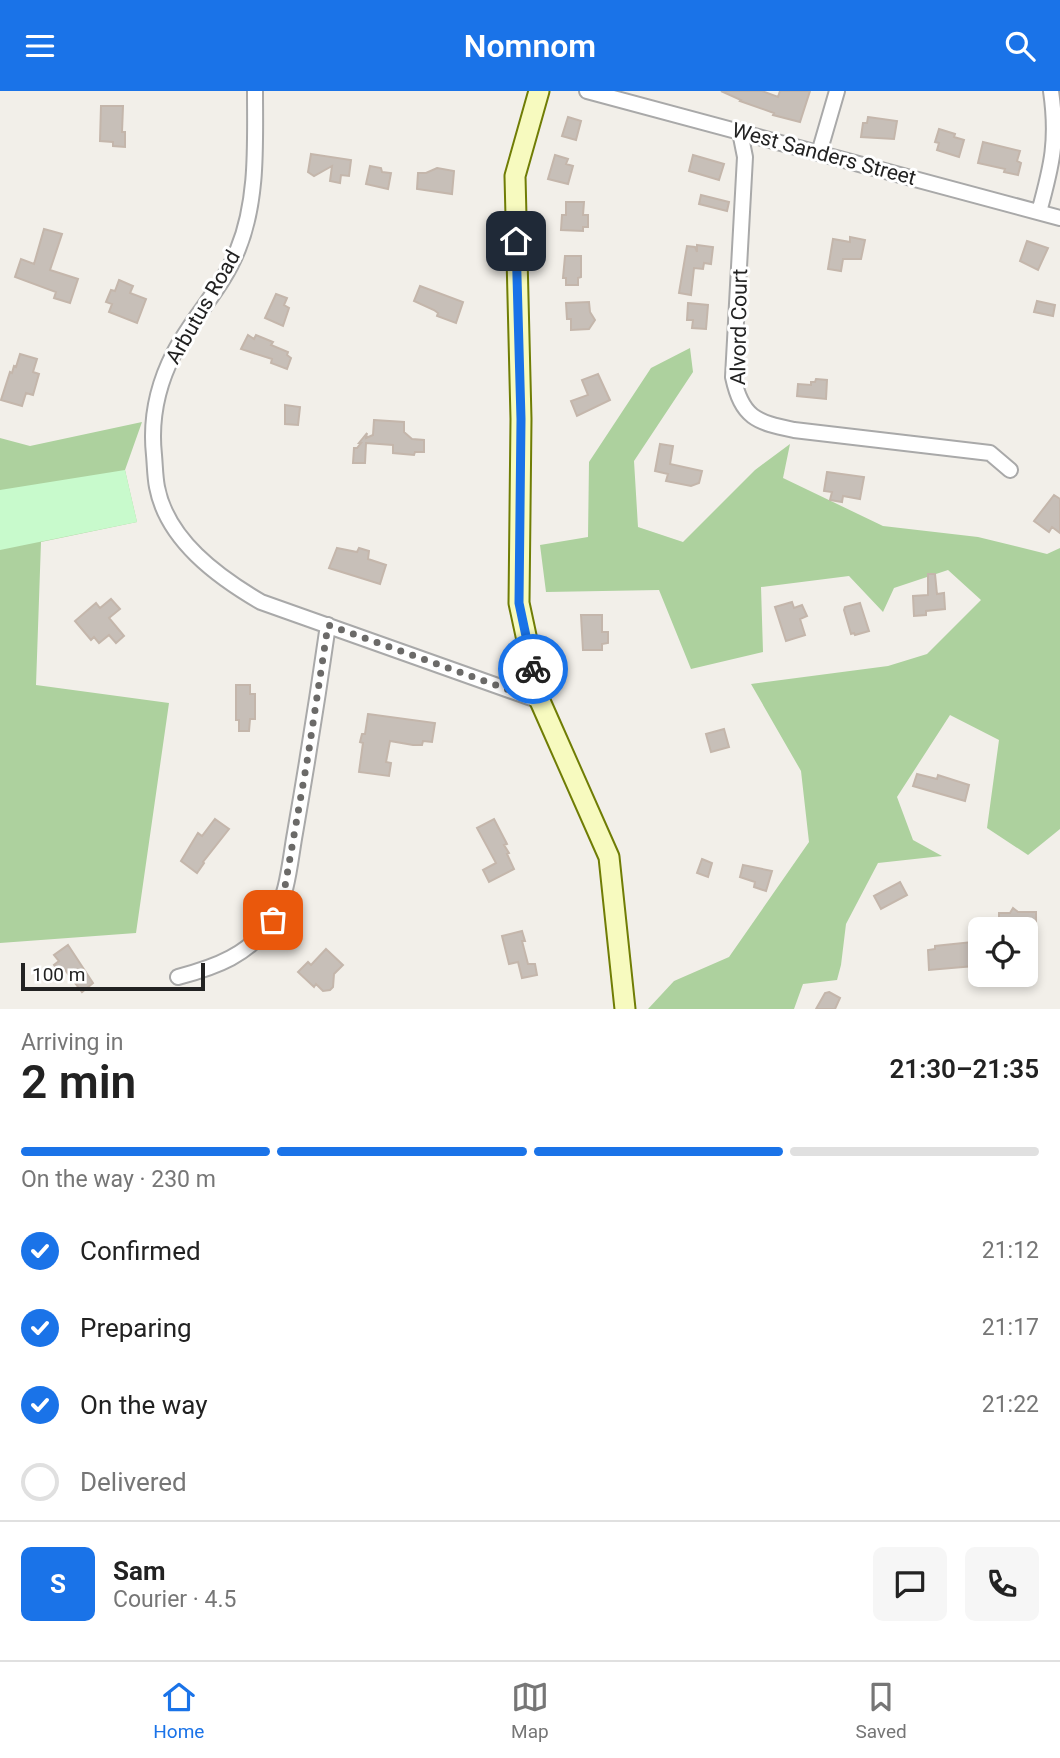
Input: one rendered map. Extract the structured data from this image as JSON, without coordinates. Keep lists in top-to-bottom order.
{
  "streets": {
    "street": ["West Sanders Street", "Arbutus Road", "Alvord Court"]
  },
  "crossings": [
    ["West Sanders Street", "Alvord Court"]
  ],
  "scale_bar": "100 m",
  "page": {
    "header": "Nomnom",
    "scale": "100 m",
    "heading": ["2 min", "Arriving in", "21:30–21:35"],
    "panel": ["Sam", "Courier · 4.5"],
    "bar": "On the way · 230 m",
    "list": [
      ["Confirmed", "21:12"],
      ["Preparing", "21:17"],
      ["On the way", "21:22"],
      "Delivered"
    ],
    "round": "S",
    "tabs": ["Home", "Map", "Saved"]
  }
}
